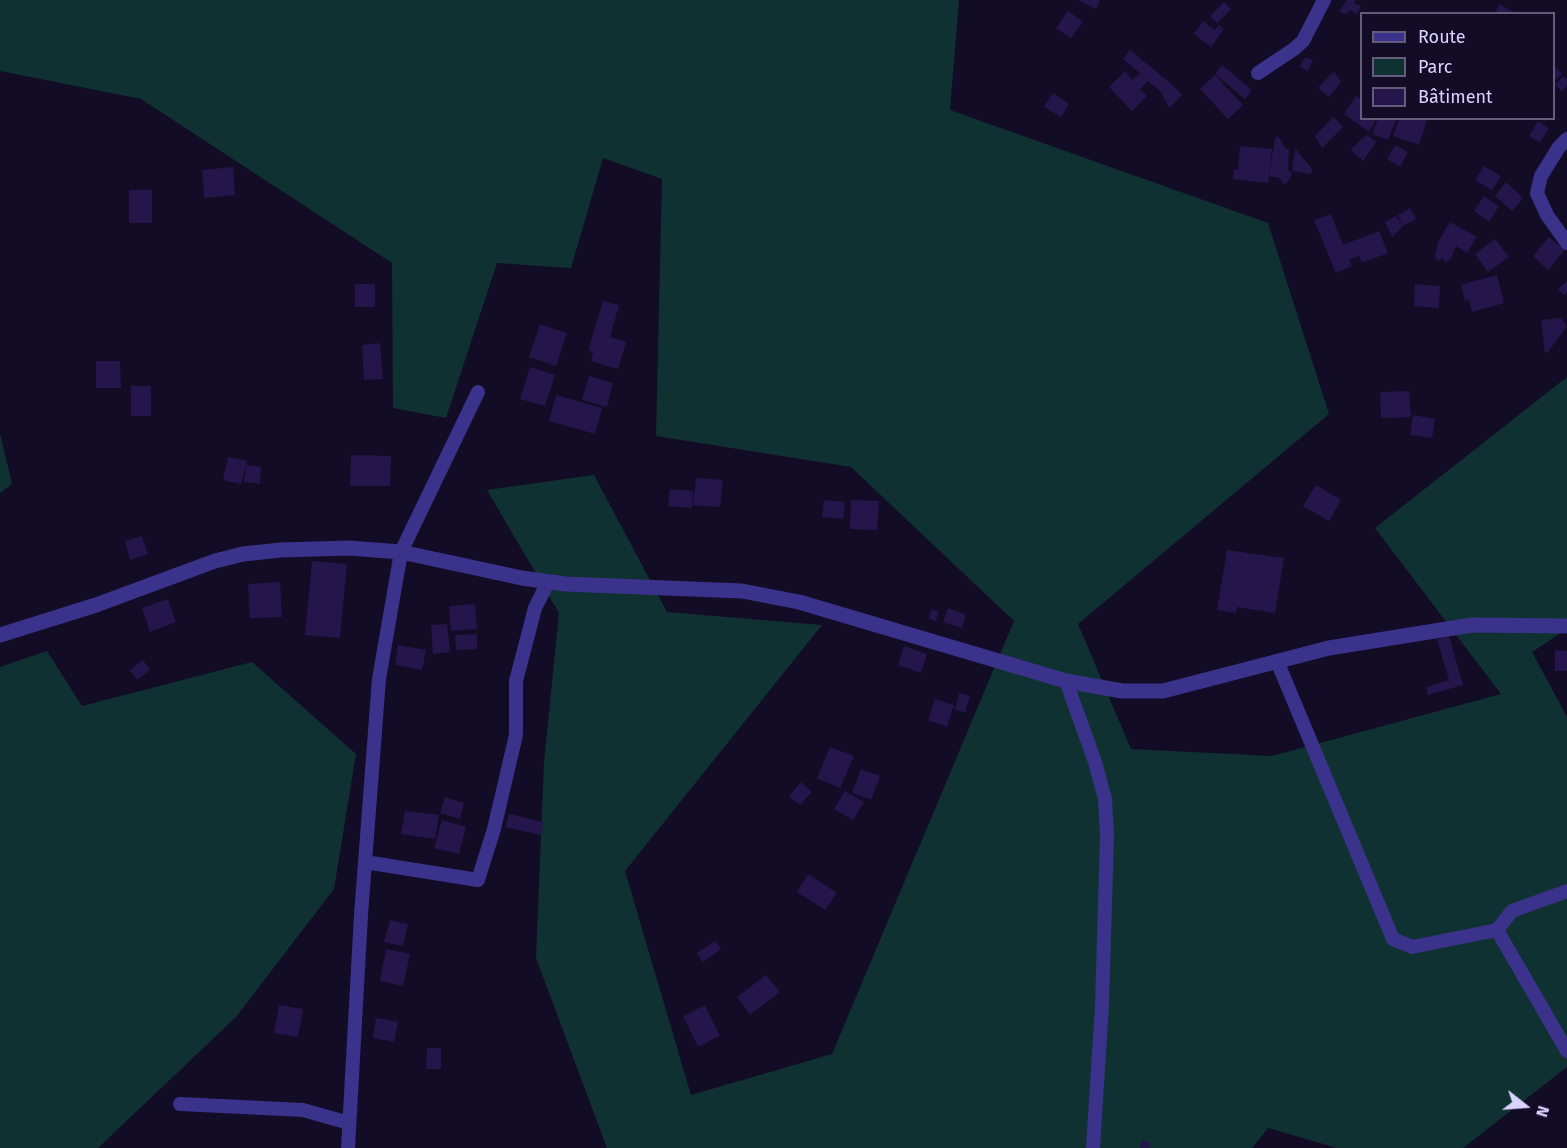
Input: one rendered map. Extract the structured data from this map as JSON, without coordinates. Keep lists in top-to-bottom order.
{
  "legend": ["Route", "Parc", "Bâtiment"],
  "north": "right"
}
